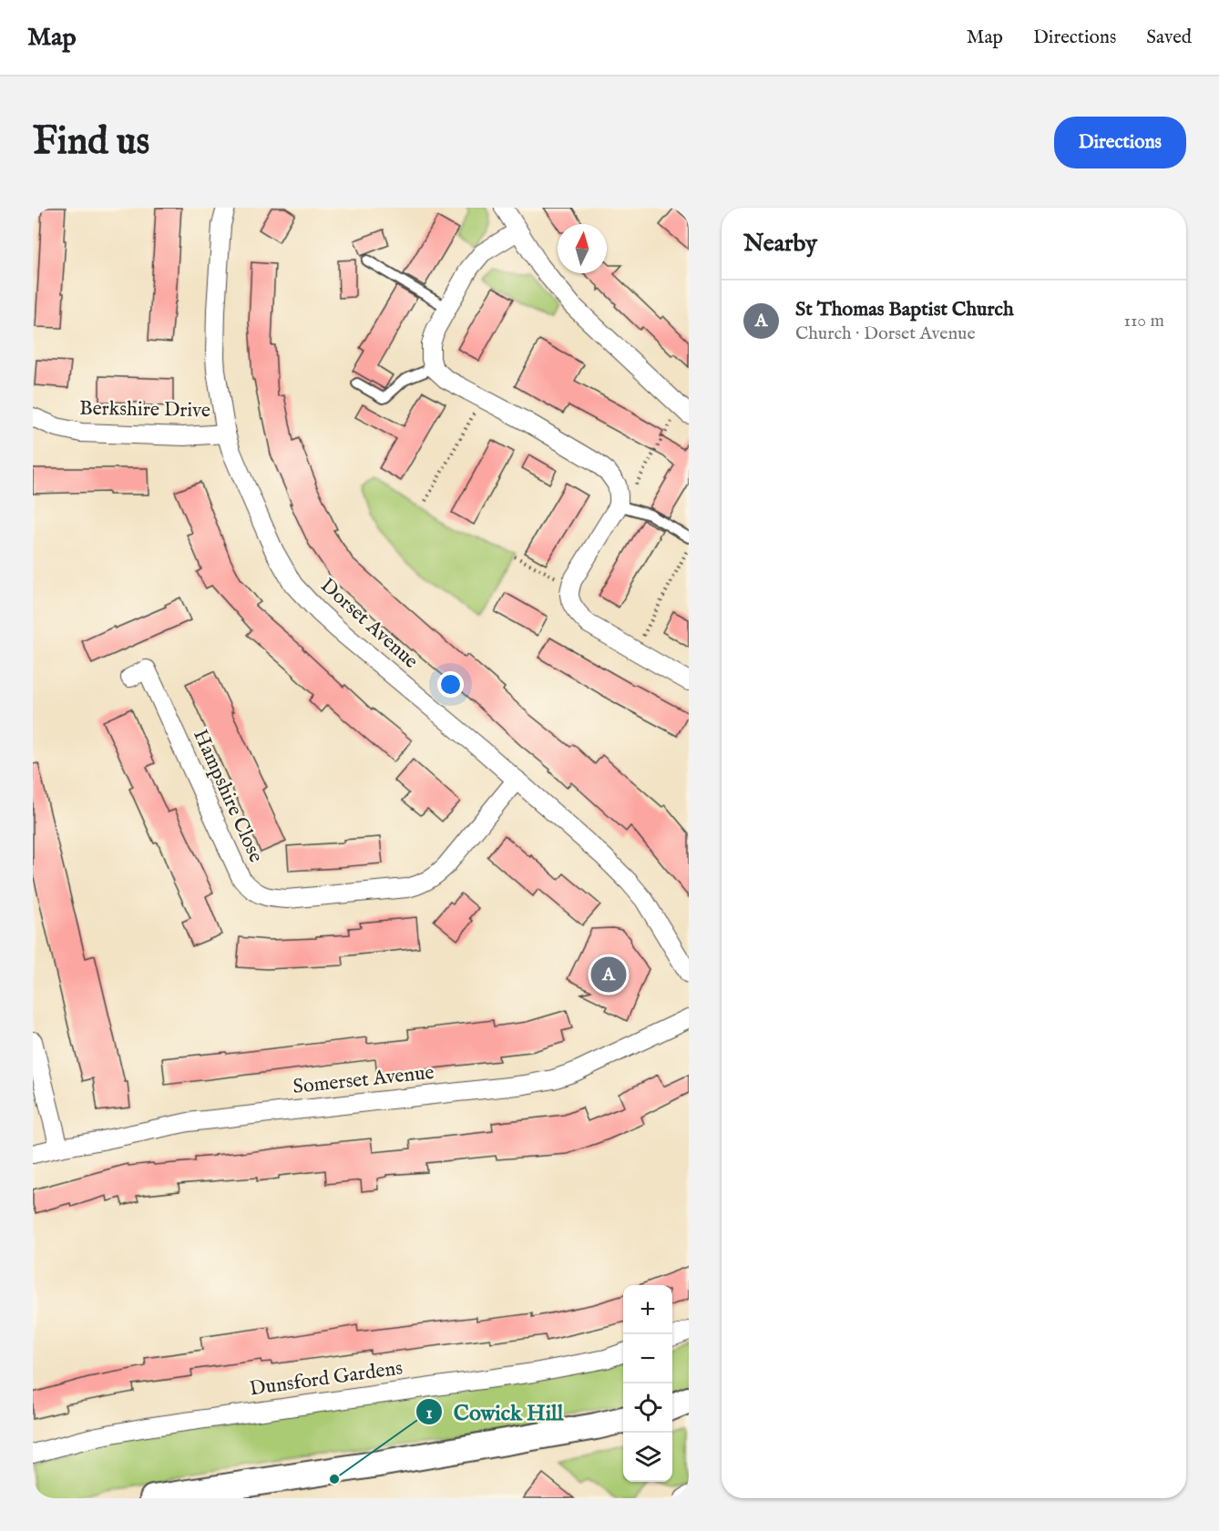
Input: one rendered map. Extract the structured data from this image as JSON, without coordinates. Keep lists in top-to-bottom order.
{
  "streets": {
    "street": [
      "Berkshire Drive",
      "Dorset Avenue",
      "Hampshire Close",
      "Somerset Avenue",
      "Dunsford Gardens"
    ]
  },
  "crossings": [
    ["Berkshire Drive", "Dorset Avenue"],
    ["Dorset Avenue", "Hampshire Close"]
  ],
  "places": ["Cowick Hill"],
  "north": "top",
  "page": {
    "header": "Map",
    "nav": ["Map", "Directions", "Saved"],
    "buttons": "Directions",
    "title": "Find us",
    "heading": "Nearby",
    "list": [
      {
        "mark": "A",
        "name": "St Thomas Baptist Church",
        "note": "Church · Dorset Avenue",
        "value": "110 m"
      }
    ],
    "pins": "A",
    "map_buttons": ["+", "−"]
  }
}
